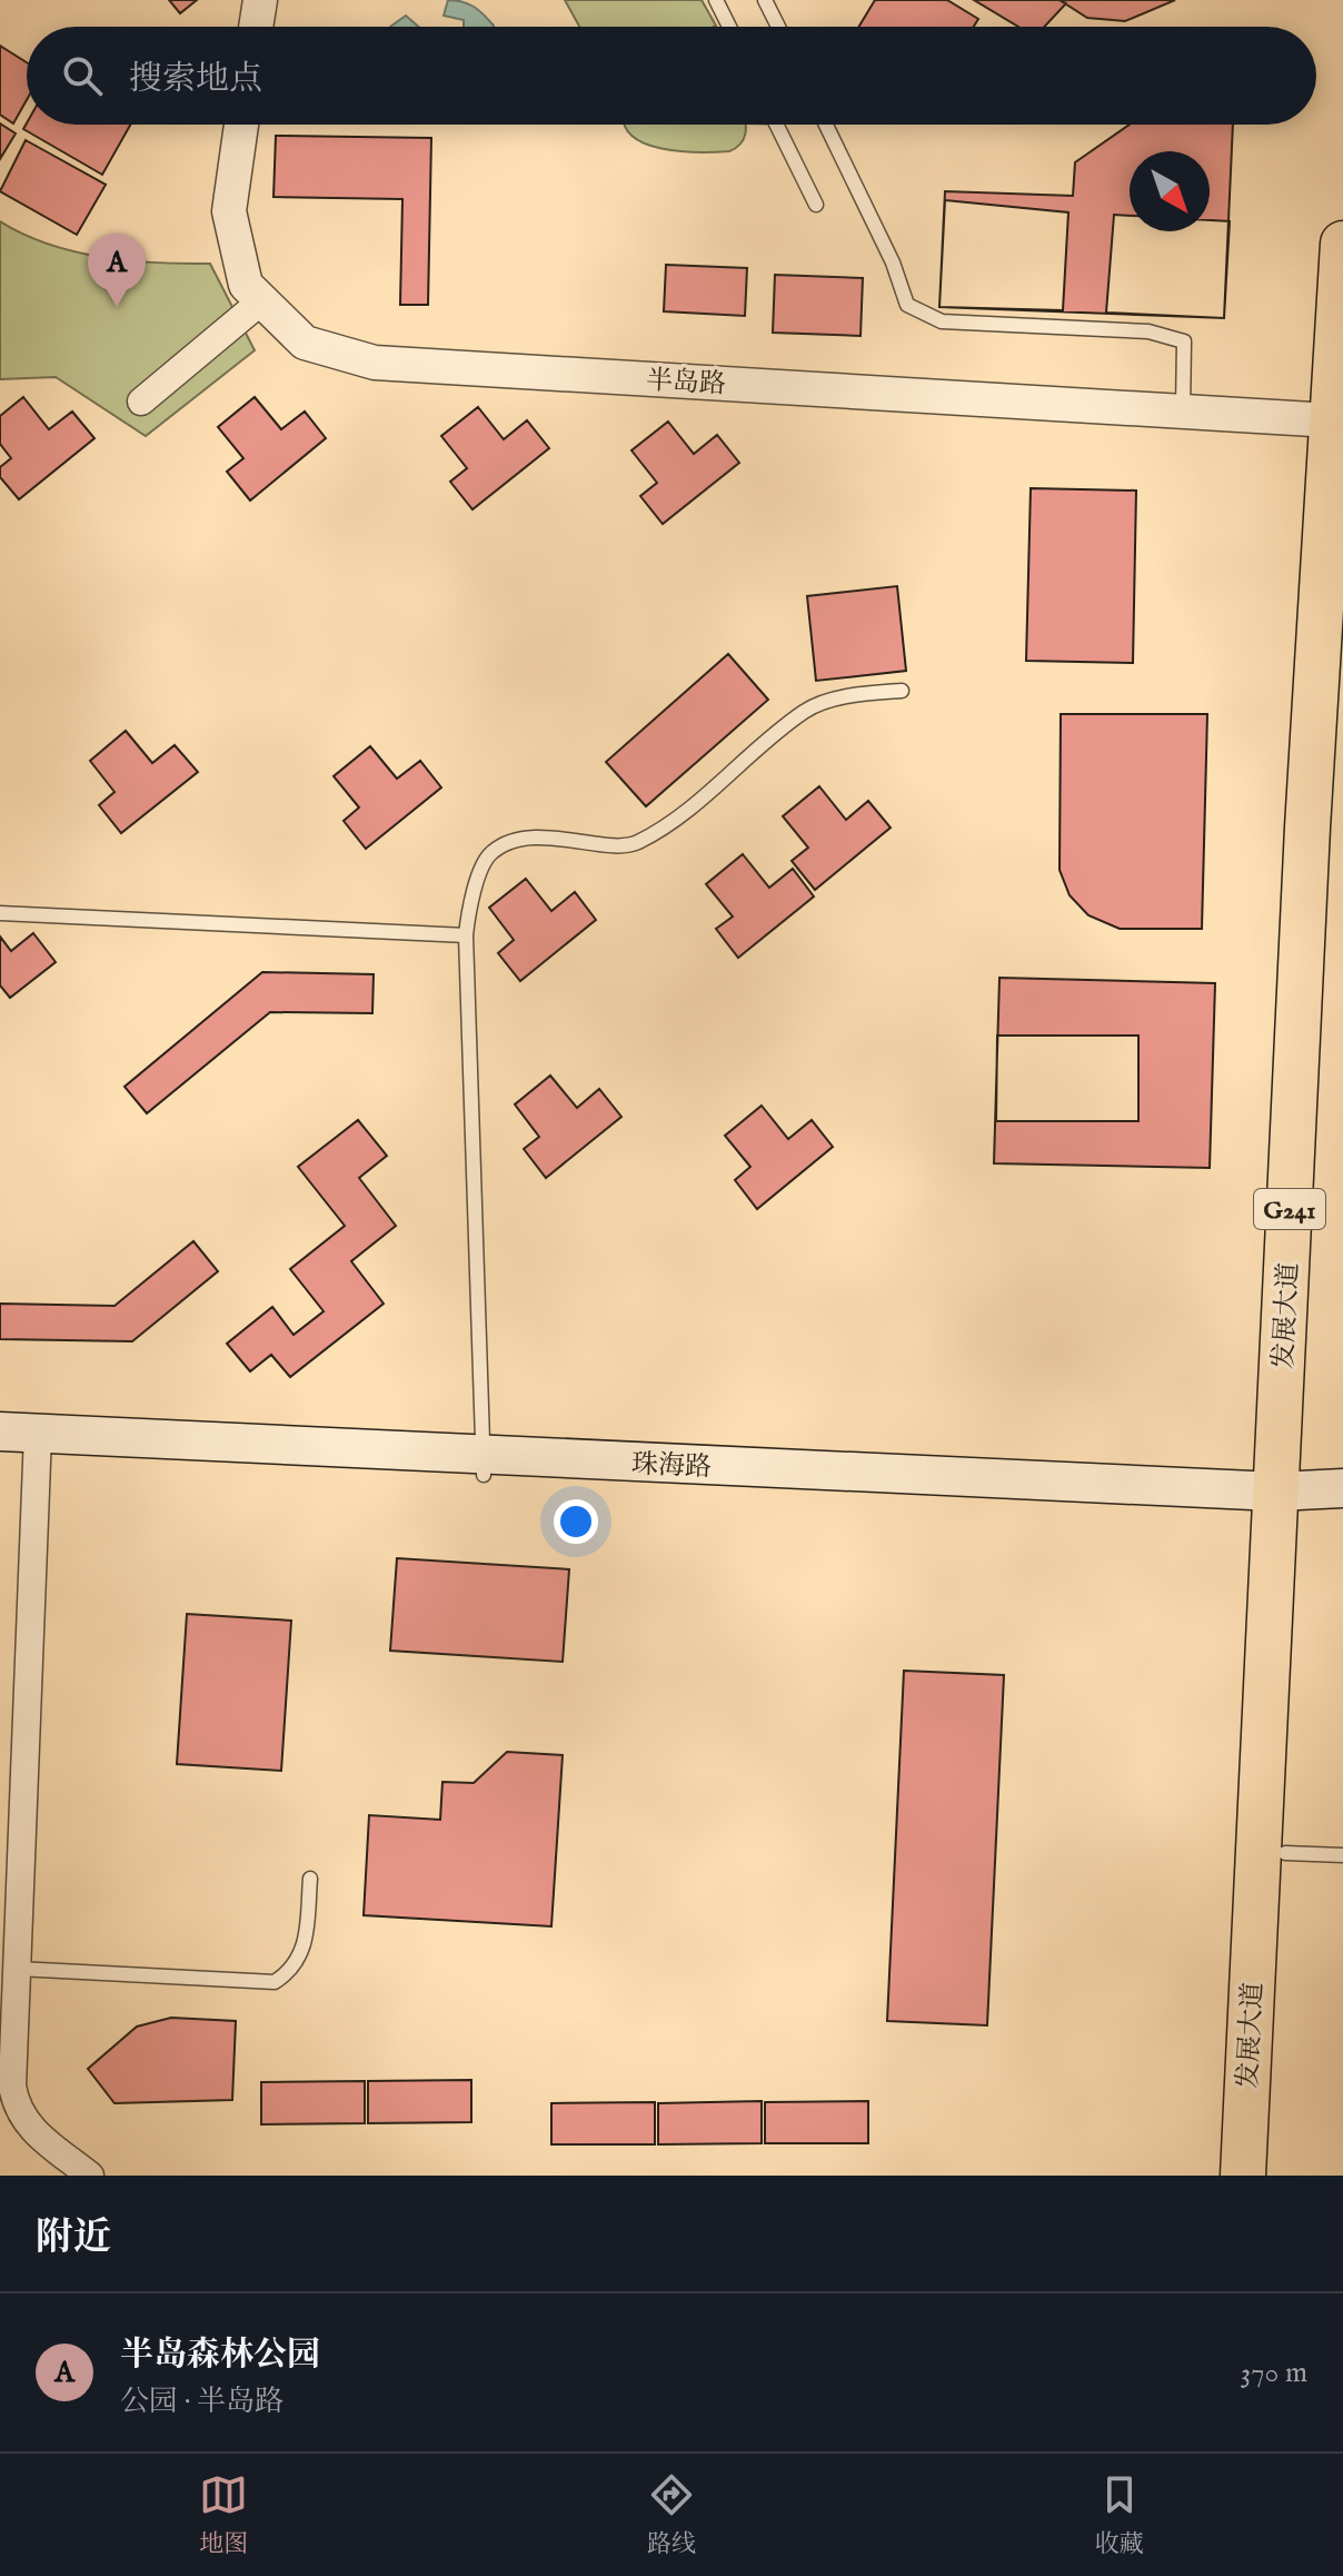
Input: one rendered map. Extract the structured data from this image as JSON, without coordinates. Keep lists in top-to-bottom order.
{
  "streets": {
    "highway": ["G241", "发展大道"],
    "main road": ["珠海路"],
    "street": ["半岛路"]
  },
  "crossings": [
    ["半岛路", "发展大道"],
    ["发展大道", "珠海路"]
  ],
  "north": "bottom right",
  "page": {
    "search": "搜索地点",
    "pins": "A",
    "heading": "附近",
    "list": [
      {
        "mark": "A",
        "name": "半岛森林公园",
        "note": "公园 · 半岛路",
        "value": "370 m"
      }
    ],
    "nav": ["地图", "路线", "收藏"]
  }
}
